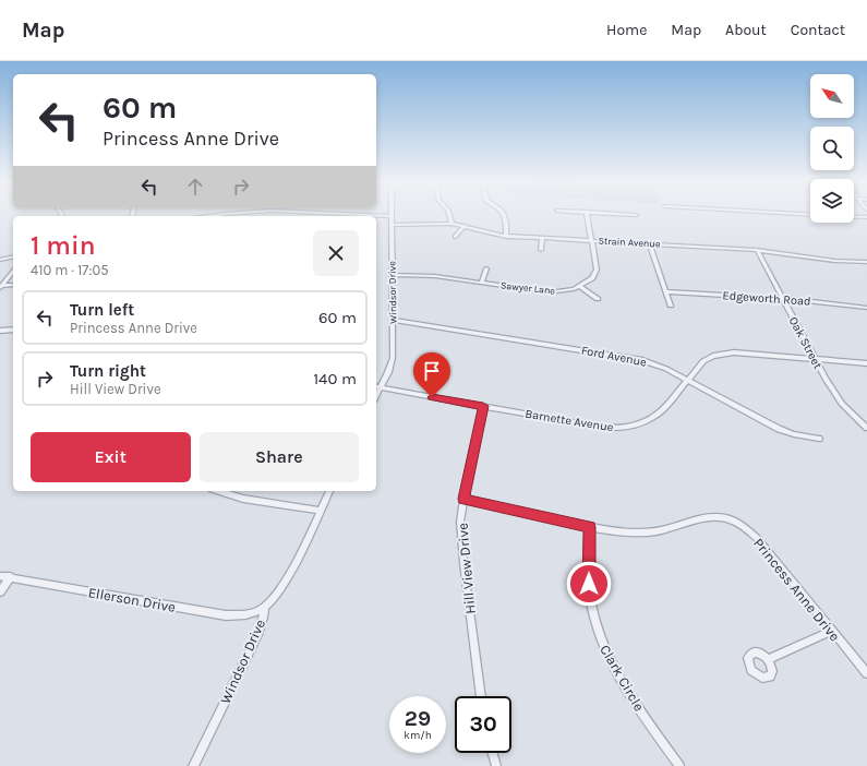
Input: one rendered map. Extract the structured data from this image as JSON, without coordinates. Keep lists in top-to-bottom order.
{
  "streets": {
    "street": [
      "Strain Avenue",
      "Sawyer Lane",
      "Windsor Drive",
      "Edgeworth Road",
      "Oak Street",
      "Ford Avenue",
      "Barnette Avenue",
      "Hill View Drive",
      "Princess Anne Drive",
      "Ellerson Drive",
      "Clark Circle"
    ]
  },
  "crossings": [
    ["Strain Avenue", "Windsor Drive"],
    ["Strain Avenue", "Oak Street"],
    ["Sawyer Lane", "Windsor Drive"],
    ["Windsor Drive", "Ford Avenue"],
    ["Windsor Drive", "Barnette Avenue"],
    ["Windsor Drive", "Ellerson Drive"],
    ["Edgeworth Road", "Oak Street"],
    ["Oak Street", "Barnette Avenue"],
    ["Ford Avenue", "Barnette Avenue"],
    ["Barnette Avenue", "Hill View Drive"],
    ["Hill View Drive", "Princess Anne Drive"],
    ["Princess Anne Drive", "Clark Circle"]
  ],
  "north": "top left",
  "page": {
    "header": "Map",
    "nav": [
      "Home",
      "Map",
      "About",
      "Contact"
    ],
    "turn": ["60 m", "Princess Anne Drive"],
    "heading": ["1 min", "410 m · 17:05"],
    "list": [
      {
        "name": "Turn left",
        "note": "Princess Anne Drive",
        "value": "60 m"
      },
      {
        "name": "Turn right",
        "note": "Hill View Drive",
        "value": "140 m"
      }
    ],
    "buttons": ["Exit", "Share"],
    "speed": "29 km/h",
    "limit": "30"
  }
}
